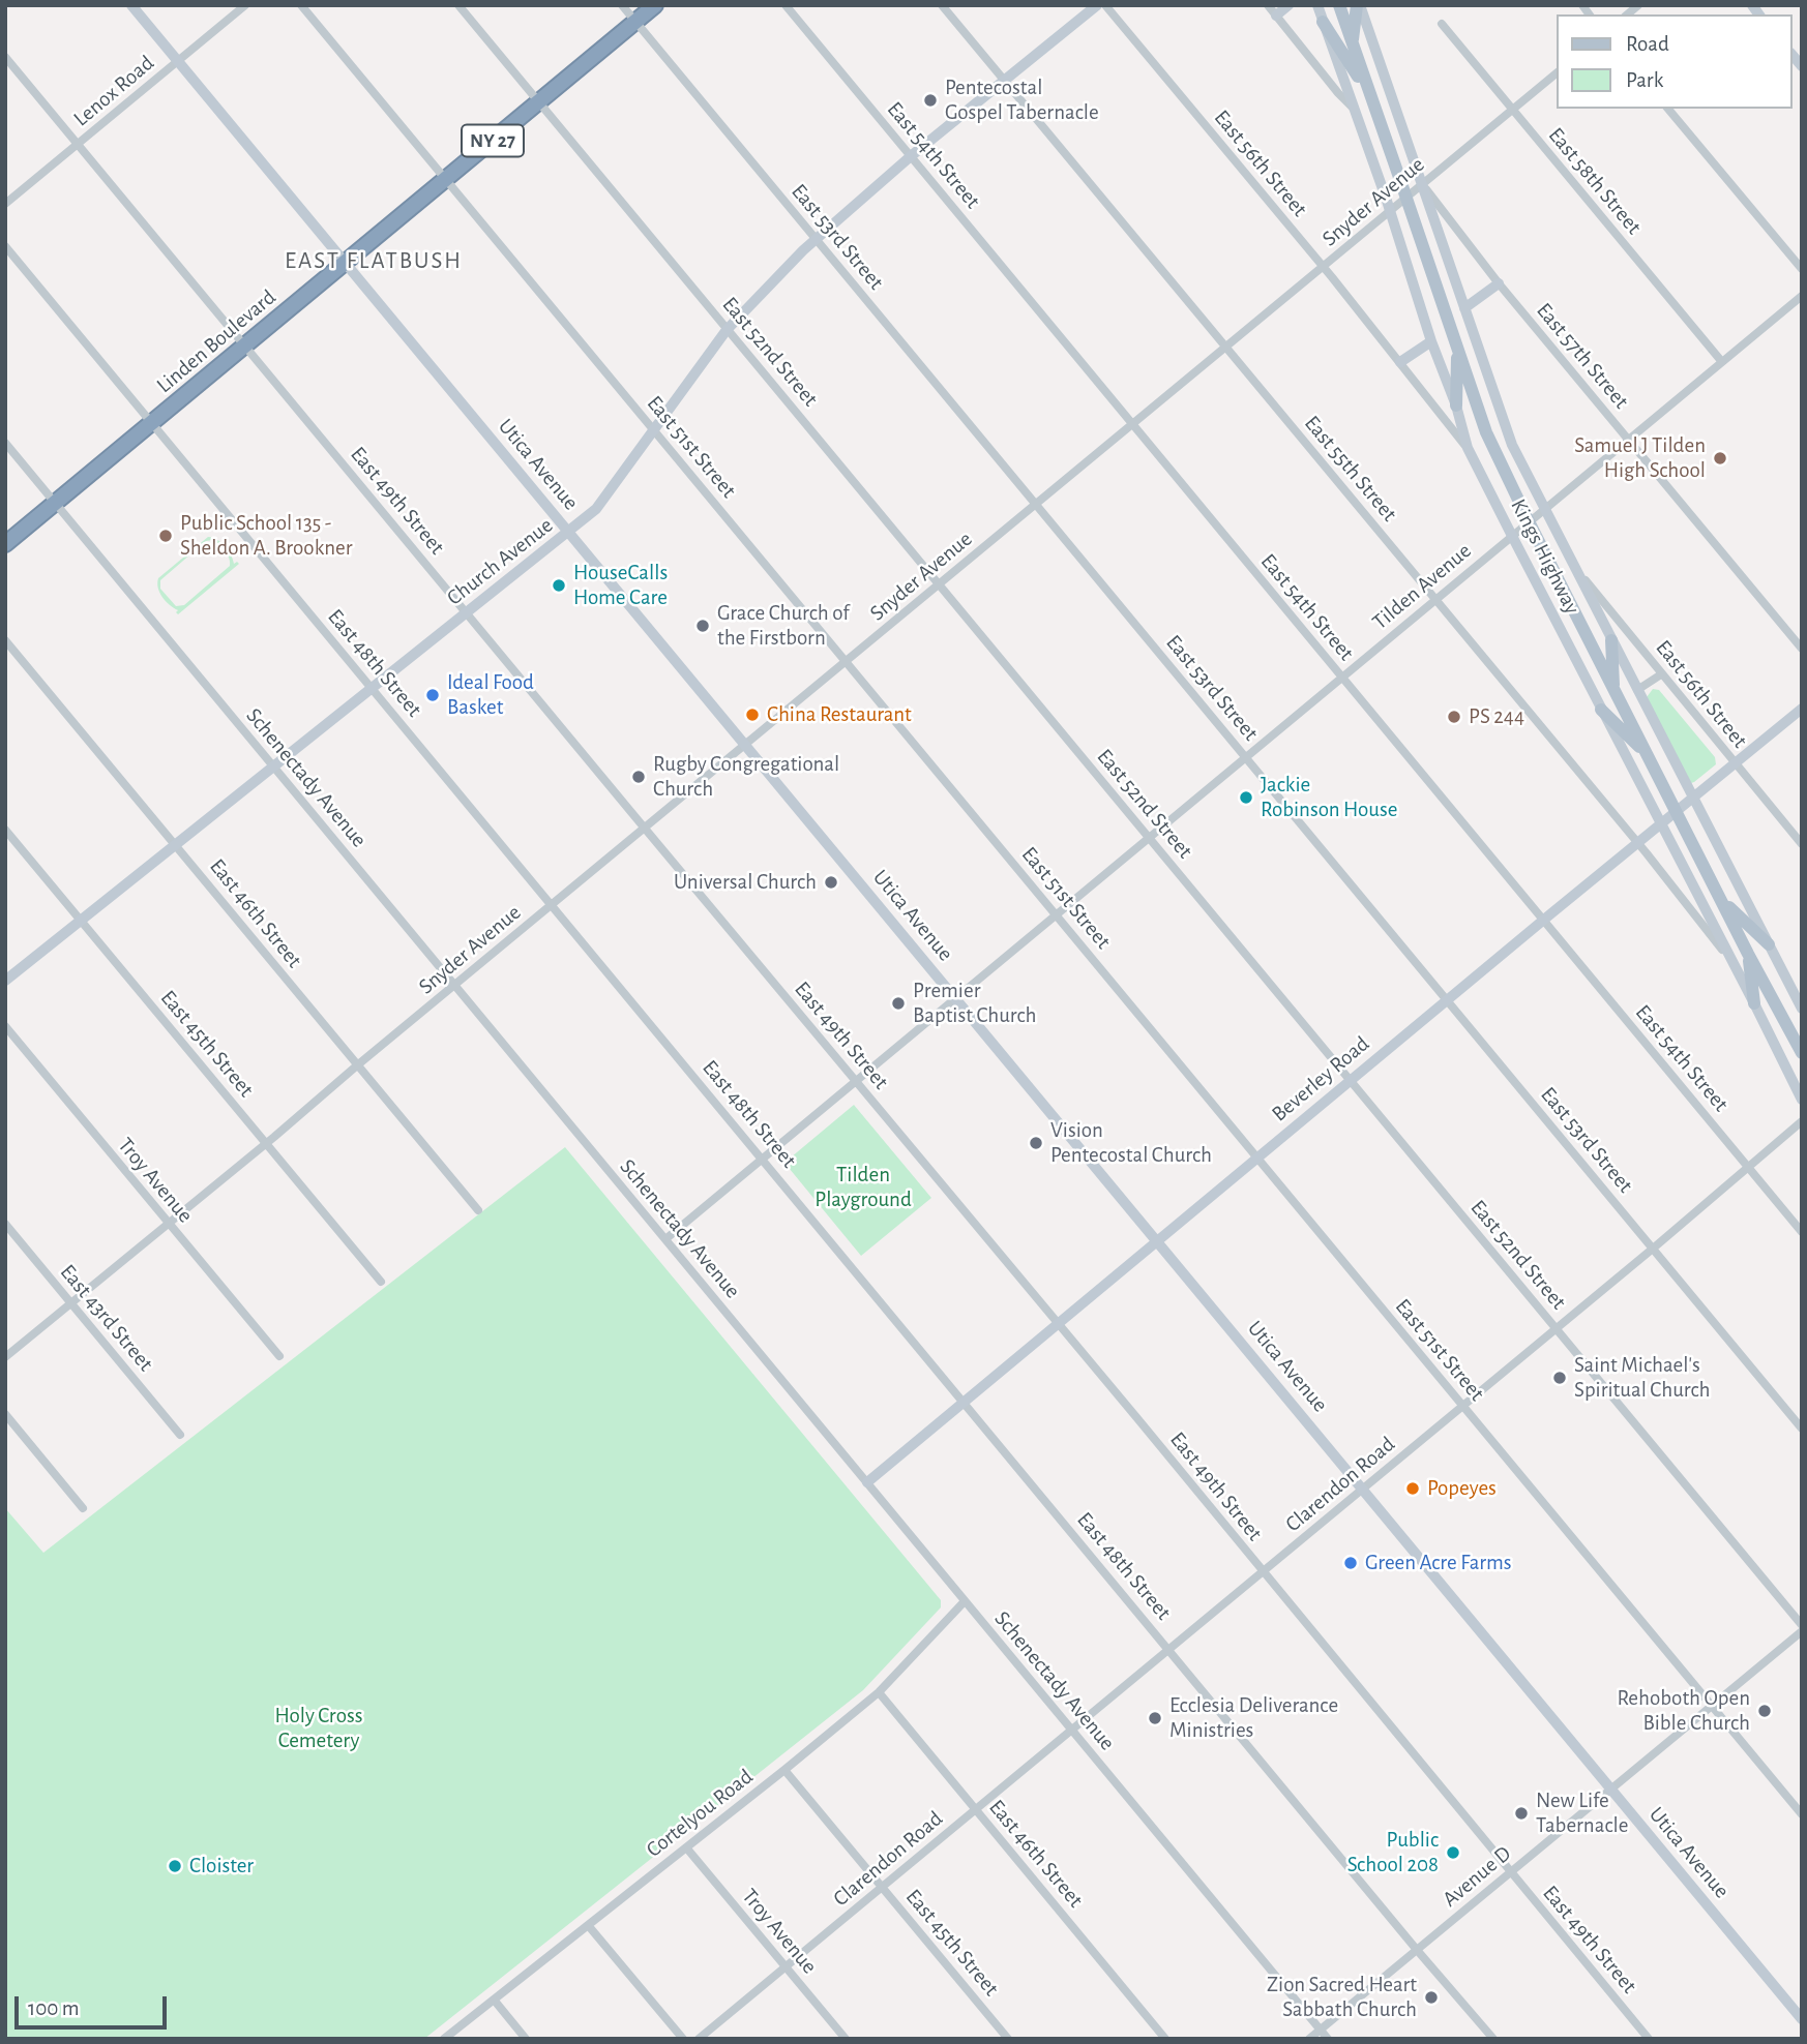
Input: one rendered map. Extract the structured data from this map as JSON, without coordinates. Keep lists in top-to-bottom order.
{
  "streets": {
    "highway": ["NY 27", "Linden Boulevard"],
    "main road": [
      "Utica Avenue",
      "Kings Highway",
      "Church Avenue",
      "Beverley Road"
    ],
    "street": [
      "Lenox Road",
      "East 54th Street",
      "East 56th Street",
      "East 58th Street",
      "Snyder Avenue",
      "East 53rd Street",
      "East 52nd Street",
      "East 57th Street",
      "East 51st Street",
      "East 55th Street",
      "East 49th Street",
      "Tilden Avenue",
      "East 48th Street",
      "Schenectady Avenue",
      "East 46th Street",
      "East 45th Street",
      "Troy Avenue",
      "East 43rd Street",
      "Clarendon Road",
      "Cortelyou Road",
      "Avenue D"
    ]
  },
  "crossings": [
    ["Lenox Road", "Utica Avenue"],
    ["Lenox Road", "East 49th Street"],
    ["East 54th Street", "Snyder Avenue"],
    ["East 54th Street", "Church Avenue"],
    ["East 54th Street", "Tilden Avenue"],
    ["East 54th Street", "Beverley Road"],
    ["East 54th Street", "Clarendon Road"],
    ["East 56th Street", "Snyder Avenue"],
    ["East 56th Street", "Kings Highway"],
    ["East 56th Street", "Beverley Road"],
    ["East 58th Street", "Snyder Avenue"],
    ["East 58th Street", "Tilden Avenue"],
    ["Snyder Avenue", "East 53rd Street"],
    ["Snyder Avenue", "East 52nd Street"],
    ["Snyder Avenue", "East 57th Street"],
    ["Snyder Avenue", "East 51st Street"],
    ["Snyder Avenue", "Utica Avenue"],
    ["Snyder Avenue", "East 55th Street"],
    ["Snyder Avenue", "East 49th Street"],
    ["Snyder Avenue", "Kings Highway"],
    ["Snyder Avenue", "East 48th Street"],
    ["Snyder Avenue", "Schenectady Avenue"],
    ["Snyder Avenue", "East 46th Street"],
    ["Snyder Avenue", "East 45th Street"],
    ["Snyder Avenue", "Troy Avenue"],
    ["Snyder Avenue", "East 43rd Street"],
    ["East 53rd Street", "Linden Boulevard"],
    ["East 53rd Street", "Church Avenue"],
    ["East 53rd Street", "Tilden Avenue"],
    ["East 53rd Street", "Beverley Road"],
    ["East 53rd Street", "Clarendon Road"],
    ["Linden Boulevard", "East 52nd Street"],
    ["Linden Boulevard", "East 51st Street"],
    ["Linden Boulevard", "Utica Avenue"],
    ["Linden Boulevard", "East 49th Street"],
    ["Linden Boulevard", "East 48th Street"],
    ["Linden Boulevard", "Schenectady Avenue"],
    ["East 52nd Street", "Church Avenue"],
    ["East 52nd Street", "Tilden Avenue"],
    ["East 52nd Street", "Beverley Road"],
    ["East 52nd Street", "Clarendon Road"],
    ["East 57th Street", "Kings Highway"],
    ["East 57th Street", "Tilden Avenue"],
    ["East 51st Street", "Church Avenue"],
    ["East 51st Street", "Tilden Avenue"],
    ["East 51st Street", "Beverley Road"],
    ["East 51st Street", "Clarendon Road"],
    ["East 51st Street", "Avenue D"],
    ["Utica Avenue", "Church Avenue"],
    ["Utica Avenue", "Tilden Avenue"],
    ["Utica Avenue", "Beverley Road"],
    ["Utica Avenue", "Clarendon Road"],
    ["Utica Avenue", "Avenue D"],
    ["East 55th Street", "Kings Highway"],
    ["East 55th Street", "Church Avenue"],
    ["East 55th Street", "Tilden Avenue"],
    ["East 55th Street", "Beverley Road"],
    ["East 49th Street", "Church Avenue"],
    ["East 49th Street", "Tilden Avenue"],
    ["East 49th Street", "Beverley Road"],
    ["East 49th Street", "Clarendon Road"],
    ["East 49th Street", "Avenue D"],
    ["Kings Highway", "Tilden Avenue"],
    ["Kings Highway", "Beverley Road"],
    ["Church Avenue", "East 48th Street"],
    ["Church Avenue", "Schenectady Avenue"],
    ["Church Avenue", "East 46th Street"],
    ["Church Avenue", "East 45th Street"],
    ["Tilden Avenue", "East 48th Street"],
    ["Tilden Avenue", "Schenectady Avenue"],
    ["East 48th Street", "Beverley Road"],
    ["East 48th Street", "Clarendon Road"],
    ["East 48th Street", "Avenue D"],
    ["Schenectady Avenue", "Beverley Road"],
    ["Schenectady Avenue", "Clarendon Road"],
    ["Schenectady Avenue", "Cortelyou Road"],
    ["Schenectady Avenue", "Avenue D"],
    ["East 46th Street", "Clarendon Road"],
    ["East 46th Street", "Cortelyou Road"],
    ["East 45th Street", "Clarendon Road"],
    ["East 45th Street", "Cortelyou Road"],
    ["Troy Avenue", "Clarendon Road"],
    ["Troy Avenue", "Cortelyou Road"]
  ],
  "districts": ["EAST FLATBUSH"],
  "parks": ["Tilden Playground", "Holy Cross Cemetery"],
  "places": [
    "Pentecostal Gospel Tabernacle",
    "Samuel J Tilden High School",
    "Public School 135 - Sheldon A. Brookner",
    "HouseCalls Home Care",
    "Grace Church of the Firstborn",
    "Ideal Food Basket",
    "China Restaurant",
    "PS 244",
    "Rugby Congregational Church",
    "Jackie Robinson House",
    "Universal Church",
    "Premier Baptist Church",
    "Vision Pentecostal Church",
    "Saint Michael's Spiritual Church",
    "Popeyes",
    "Green Acre Farms",
    "Rehoboth Open Bible Church",
    "Ecclesia Deliverance Ministries",
    "New Life Tabernacle",
    "Public School 208",
    "Cloister",
    "Zion Sacred Heart Sabbath Church"
  ],
  "legend": ["Road", "Park"],
  "scale_bar": "100 m"
}
